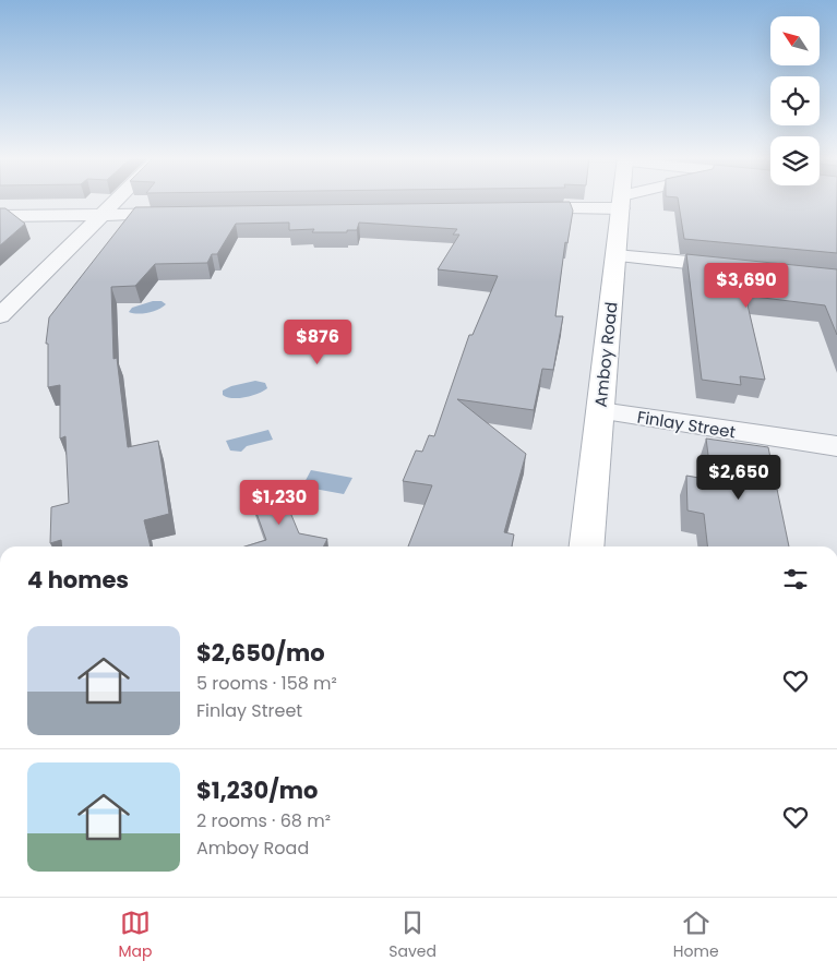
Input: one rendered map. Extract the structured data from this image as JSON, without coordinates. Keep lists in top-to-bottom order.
{
  "streets": {
    "street": ["Amboy Road", "Finlay Street"]
  },
  "crossings": [
    ["Amboy Road", "Finlay Street"]
  ],
  "north": "top left",
  "page": {
    "price": [
      "$3,690",
      "$876",
      "$2,650",
      "$1,230"
    ],
    "heading": "4 homes",
    "list": [
      {
        "name": "$2,650/mo",
        "note": "5 rooms · 158 m² · Finlay Street"
      },
      {
        "name": "$1,230/mo",
        "note": "2 rooms · 68 m² · Amboy Road"
      }
    ],
    "tabs": ["Map", "Saved", "Home"]
  }
}
